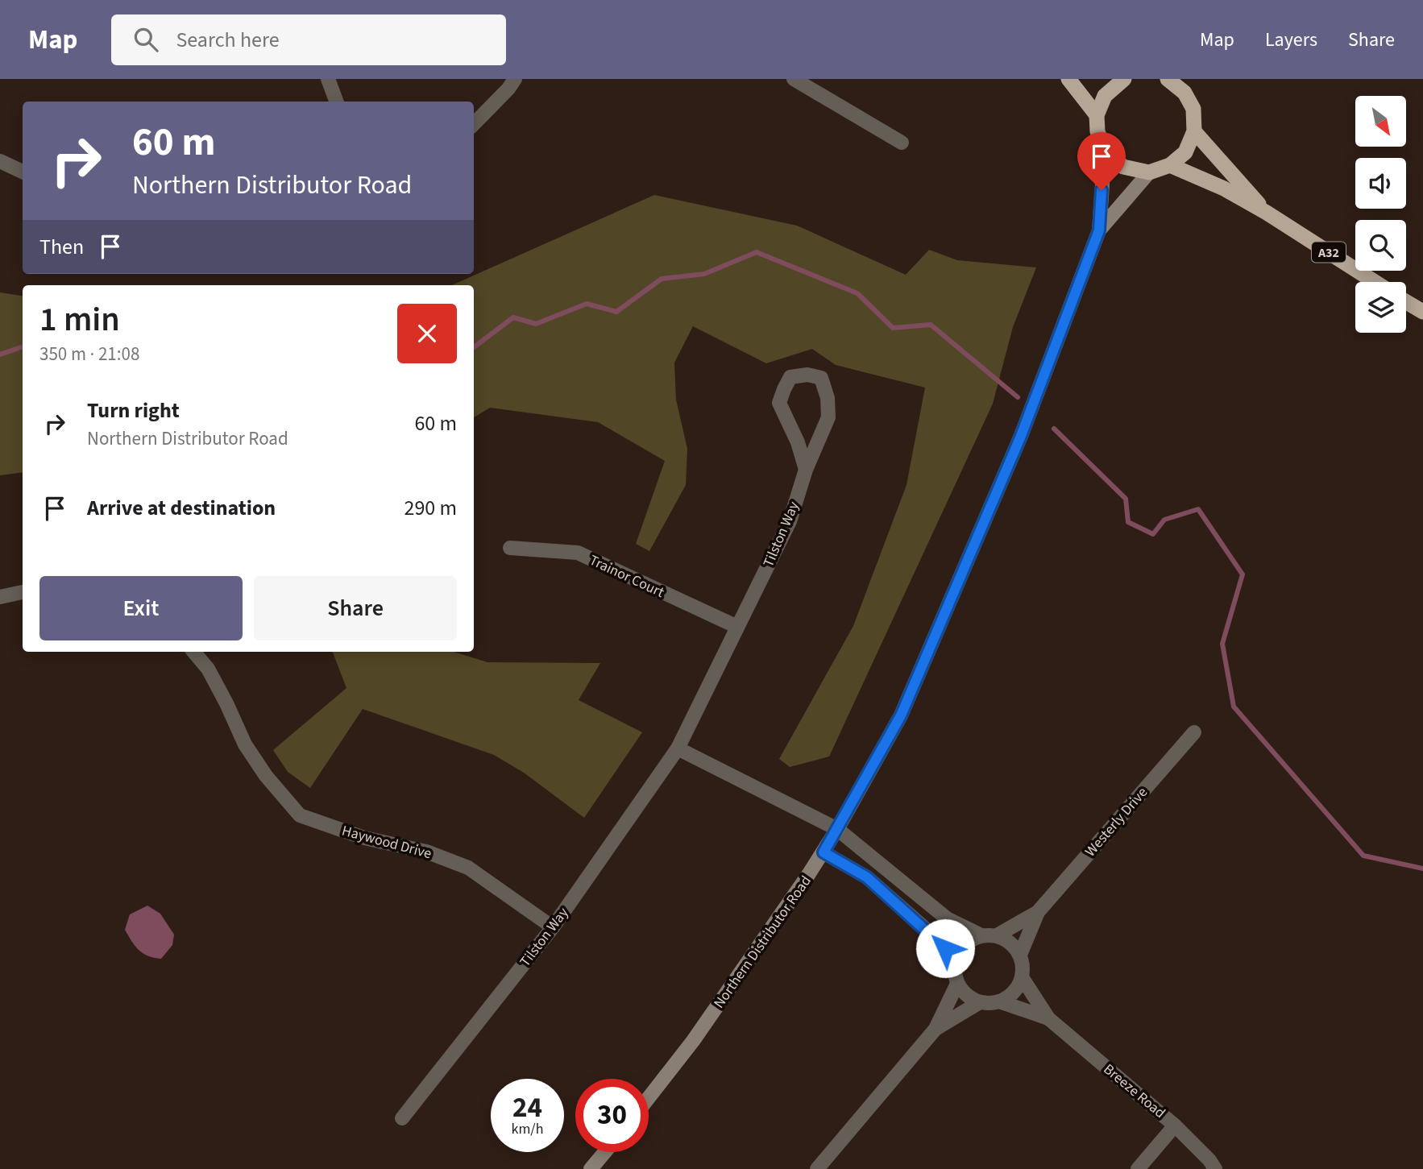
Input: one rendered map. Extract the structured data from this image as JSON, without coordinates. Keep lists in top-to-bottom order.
{
  "streets": {
    "highway": ["A32"],
    "main road": ["Northern Distributor Road"],
    "street": [
      "Tilston Way",
      "Trainor Court",
      "Westerly Drive",
      "Haywood Drive",
      "Breeze Road"
    ]
  },
  "crossings": [
    ["Tilston Way", "Trainor Court"],
    ["Tilston Way", "Haywood Drive"],
    ["Westerly Drive", "Breeze Road"]
  ],
  "north": "bottom right",
  "page": {
    "header": "Map",
    "search": "Search here",
    "nav": ["Map", "Layers", "Share"],
    "turn": ["60 m", "Northern Distributor Road"],
    "then": "Then",
    "heading": ["1 min", "350 m · 21:08"],
    "list": [
      {
        "name": "Turn right",
        "note": "Northern Distributor Road",
        "value": "60 m"
      },
      {
        "name": "Arrive at destination",
        "value": "290 m"
      }
    ],
    "buttons": ["Exit", "Share"],
    "speed": "24 km/h",
    "limit": "30"
  }
}
